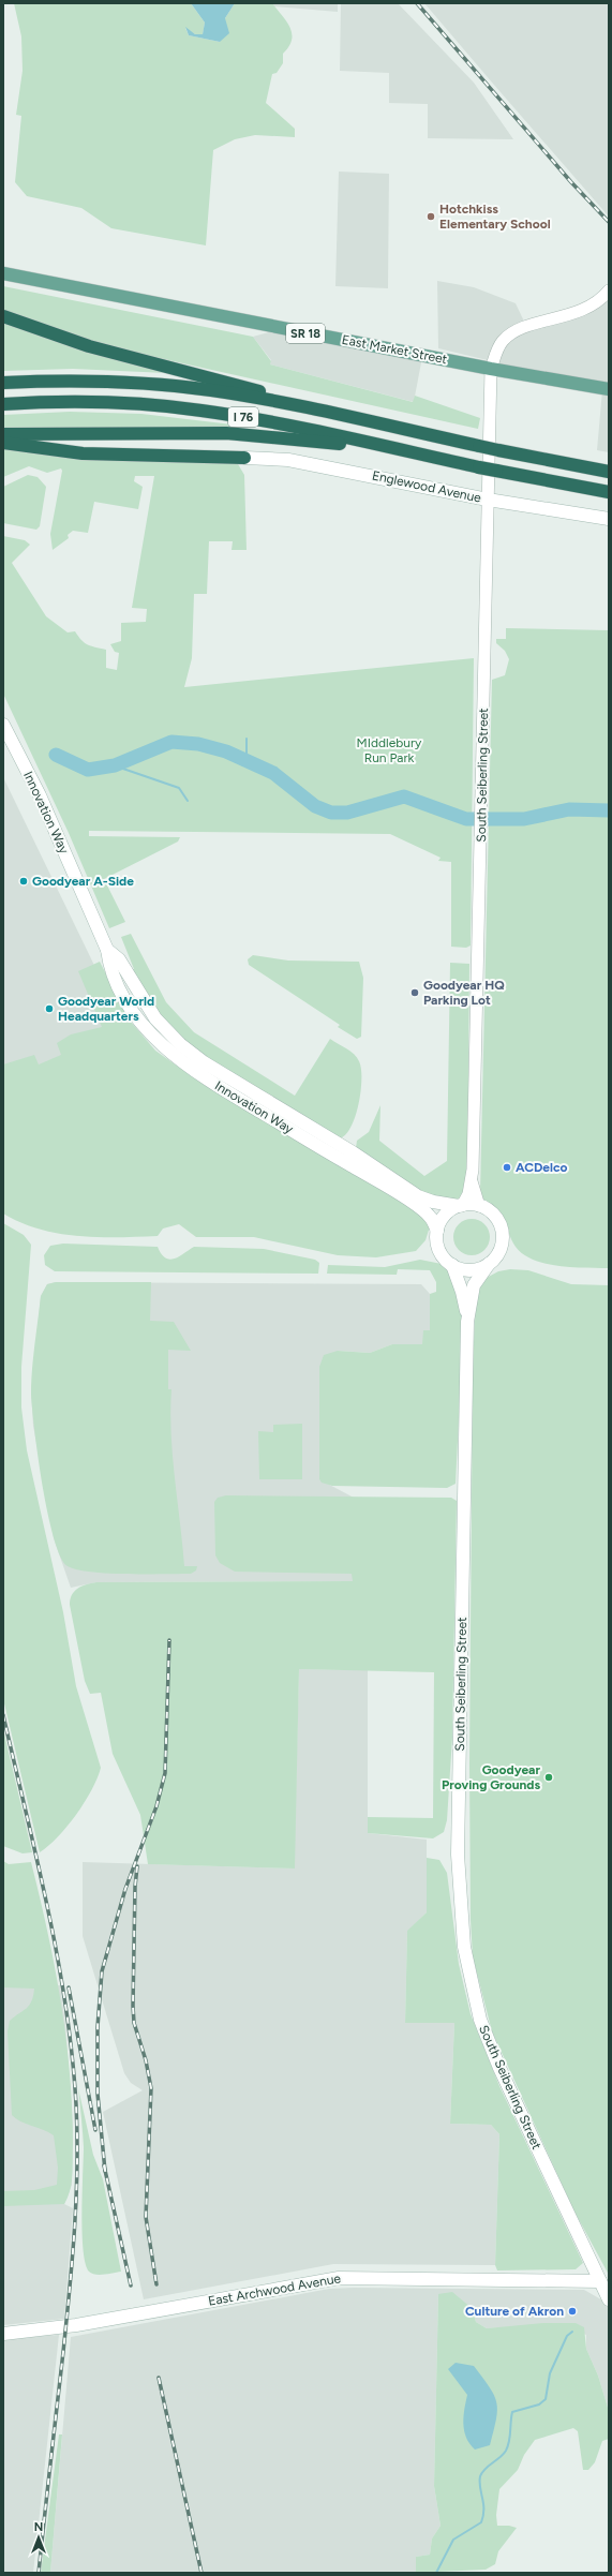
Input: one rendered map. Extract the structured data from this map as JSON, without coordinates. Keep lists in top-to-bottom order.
{
  "streets": {
    "highway": ["I 76"],
    "main road": [
      "SR 18",
      "East Market Street",
      "Englewood Avenue",
      "South Seiberling Street",
      "Innovation Way",
      "East Archwood Avenue"
    ]
  },
  "crossings": [
    ["East Market Street", "South Seiberling Street"],
    ["Englewood Avenue", "South Seiberling Street"],
    ["South Seiberling Street", "Innovation Way"],
    ["South Seiberling Street", "East Archwood Avenue"]
  ],
  "parks": ["MIddlebury Run Park"],
  "places": [
    "Hotchkiss Elementary School",
    "Goodyear A-Side",
    "Goodyear HQ Parking Lot",
    "Goodyear World Headquarters",
    "ACDelco",
    "Goodyear Proving Grounds",
    "Culture of Akron"
  ],
  "north": "top"
}
